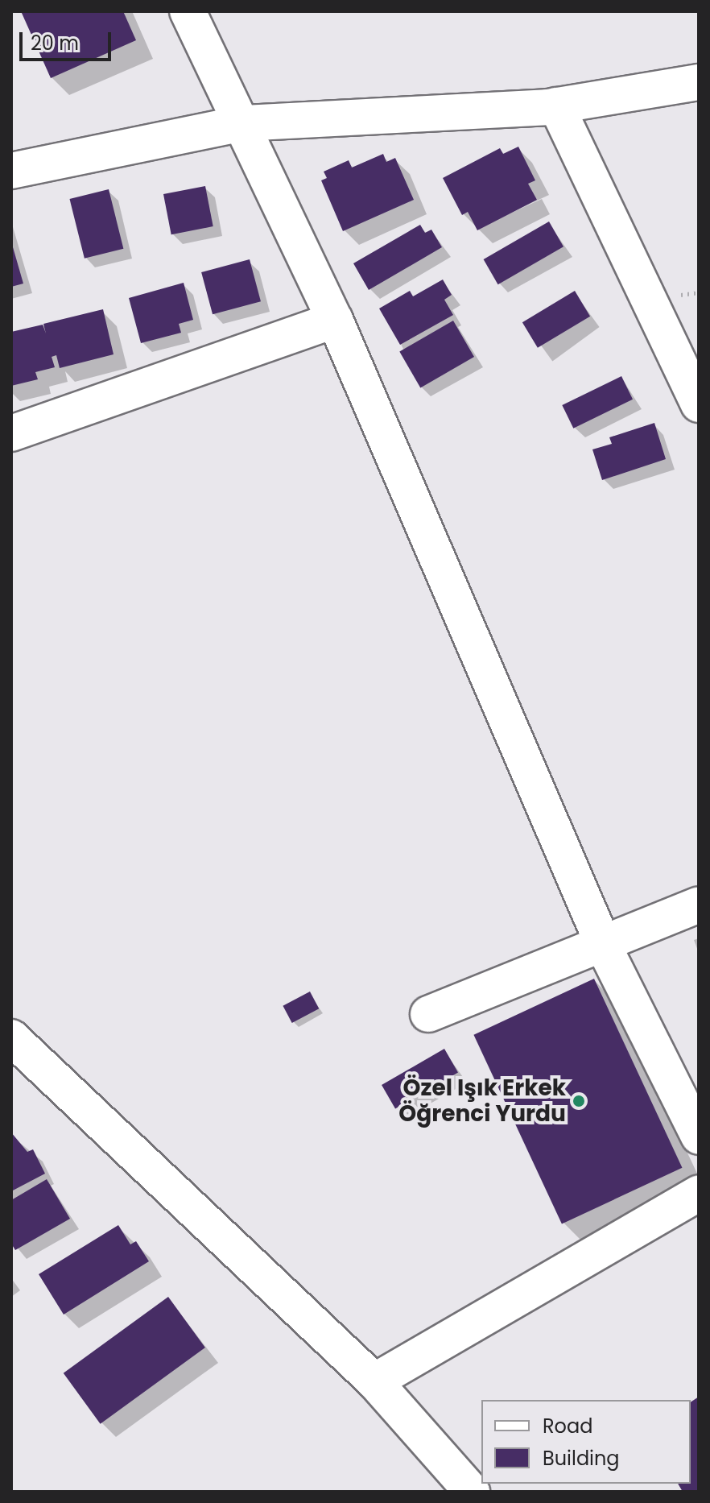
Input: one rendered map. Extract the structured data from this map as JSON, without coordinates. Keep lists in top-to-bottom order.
{
  "places": ["Özel Işık Erkek Öğrenci Yurdu"],
  "legend": ["Road", "Building"],
  "scale_bar": "20 m"
}
